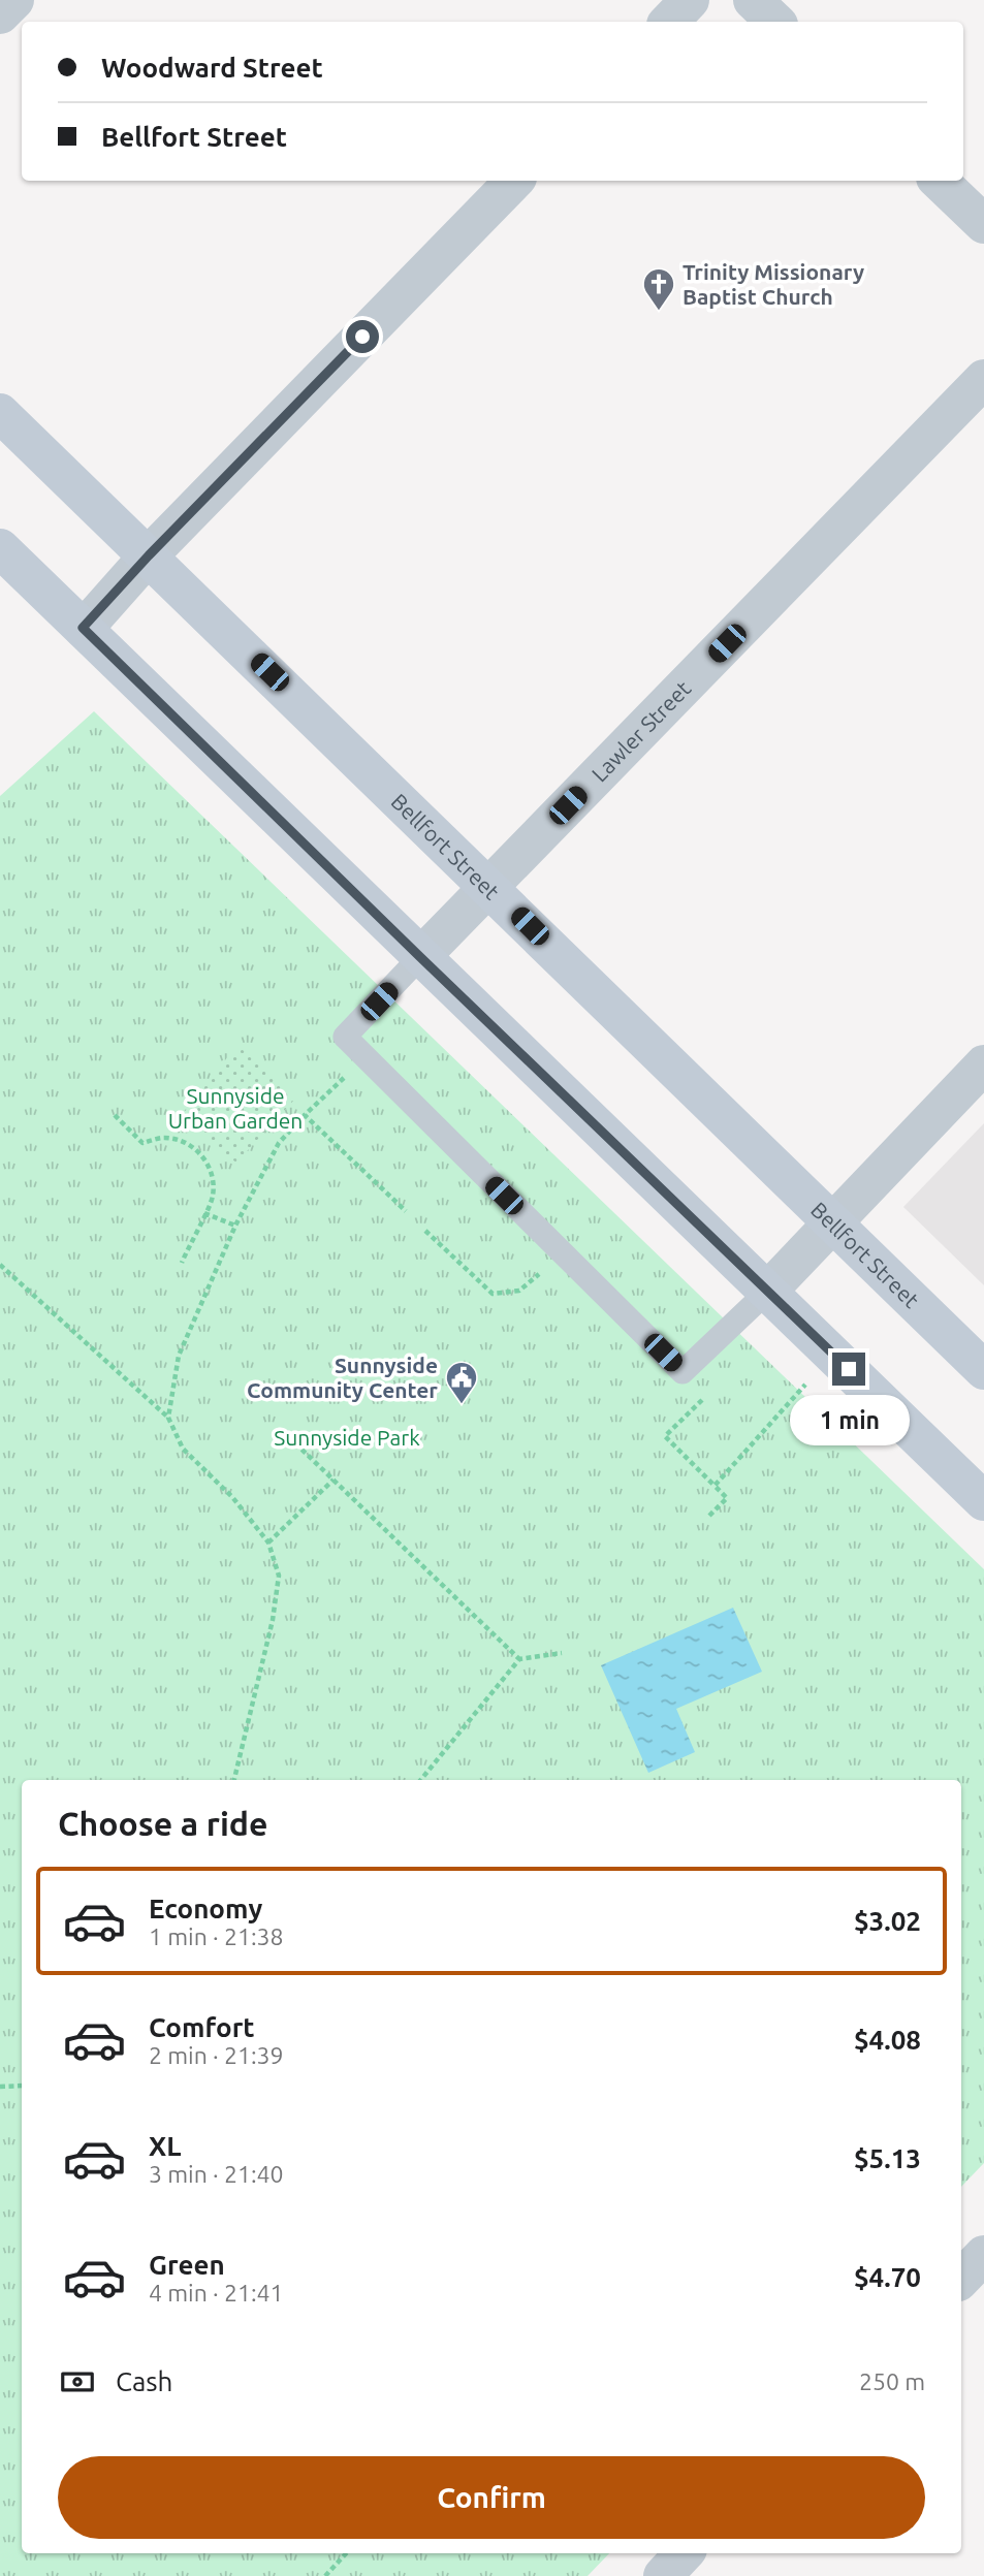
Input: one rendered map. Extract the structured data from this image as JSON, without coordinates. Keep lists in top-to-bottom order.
{
  "streets": {
    "main road": ["Bellfort Street"],
    "street": ["Lawler Street"]
  },
  "crossings": [
    ["Lawler Street", "Bellfort Street"]
  ],
  "parks": ["Sunnyside Urban Garden", "Sunnyside Park"],
  "places": {
    "church": ["Trinity Missionary Baptist Church"],
    "public building": ["Sunnyside Community Center"]
  },
  "page": {
    "banner": ["Woodward Street", "Bellfort Street"],
    "bubble": "1 min",
    "heading": "Choose a ride",
    "list": [
      {
        "name": "Economy",
        "note": "1 min · 21:38",
        "value": "$3.02"
      },
      {
        "name": "Comfort",
        "note": "2 min · 21:39",
        "value": "$4.08"
      },
      {
        "name": "XL",
        "note": "3 min · 21:40",
        "value": "$5.13"
      },
      {
        "name": "Green",
        "note": "4 min · 21:41",
        "value": "$4.70"
      }
    ],
    "pay": ["Cash", "250 m"],
    "buttons": "Confirm"
  }
}
